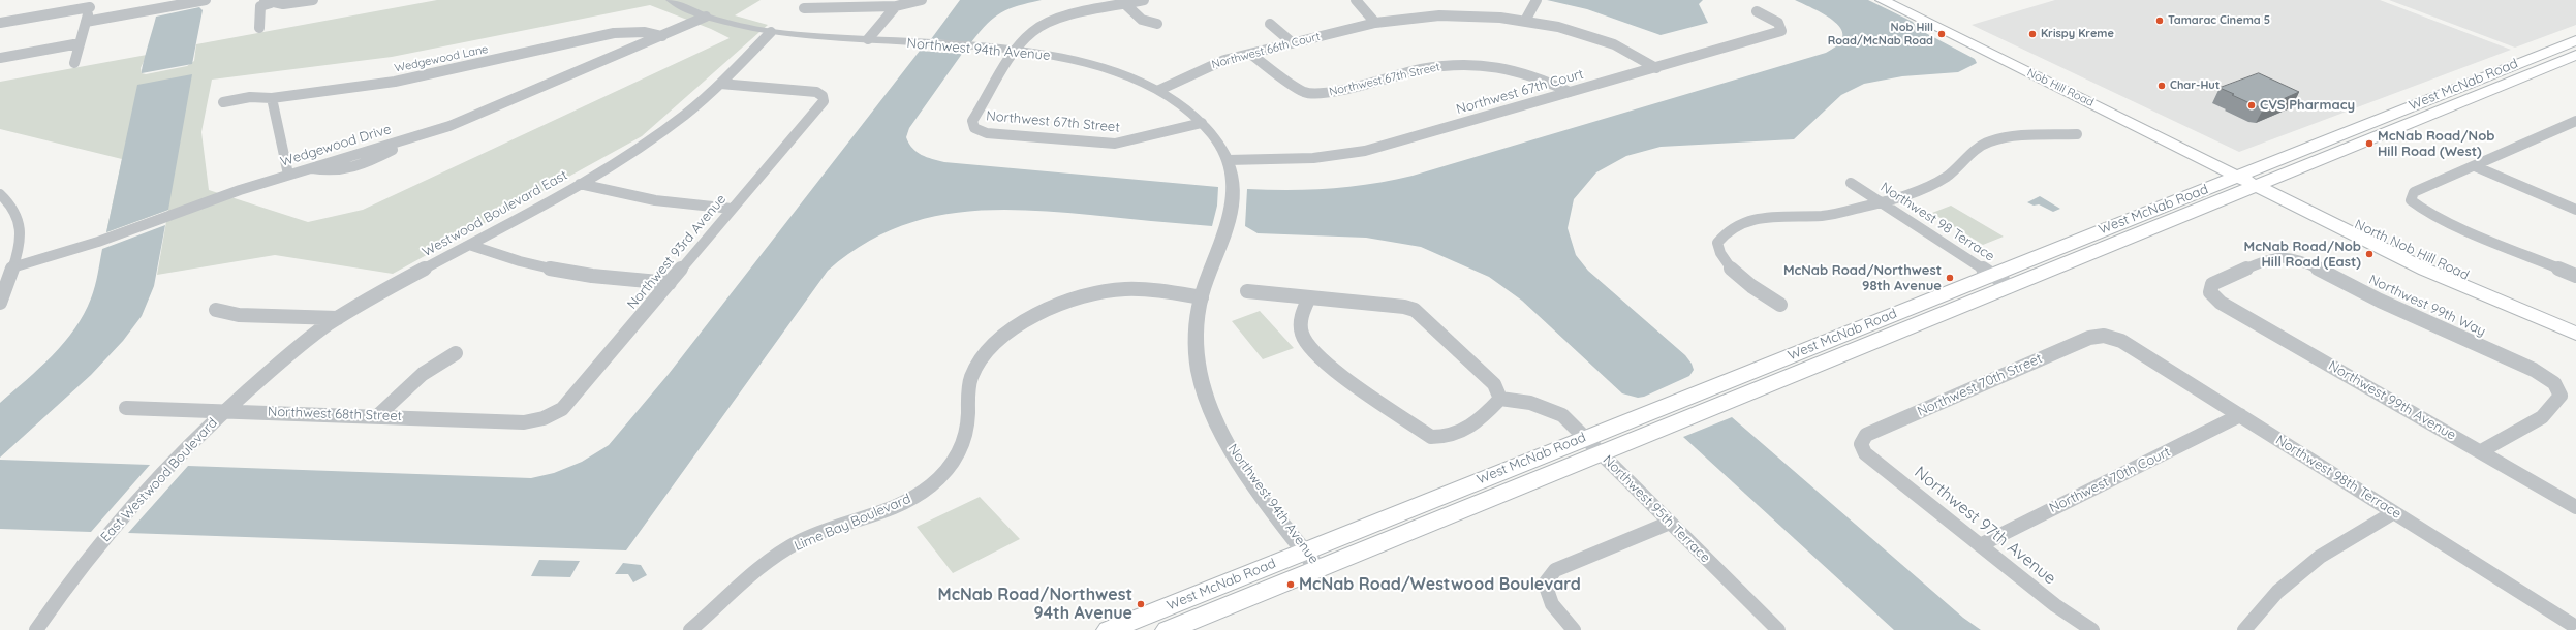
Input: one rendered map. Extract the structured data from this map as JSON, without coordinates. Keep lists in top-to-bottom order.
{
  "streets": {
    "main road": ["West McNab Road", "Nob Hill Road", "North Nob Hill Road"],
    "street": [
      "Northwest 94th Avenue",
      "Northwest 66th Court",
      "Wedgewood Lane",
      "Northwest 67th Street",
      "Northwest 67th Court",
      "Wedgewood Drive",
      "Westwood Boulevard East",
      "Northwest 98 Terrace",
      "Northwest 93rd Avenue",
      "Northwest 99th Way",
      "Northwest 70th Street",
      "Northwest 99th Avenue",
      "Northwest 68th Street",
      "Northwest 98th Terrace",
      "East Westwood Boulevard",
      "Northwest 70th Court",
      "Northwest 95th Terrace",
      "Lime Bay Boulevard",
      "Northwest 97th Avenue"
    ]
  },
  "crossings": [
    ["Northwest 94th Avenue", "Northwest 66th Court"],
    ["Northwest 94th Avenue", "Northwest 67th Street"],
    ["Northwest 94th Avenue", "West McNab Road"],
    ["Northwest 94th Avenue", "Northwest 67th Court"],
    ["Northwest 94th Avenue", "Westwood Boulevard East"],
    ["Northwest 94th Avenue", "Lime Bay Boulevard"],
    ["Northwest 66th Court", "Northwest 67th Street"],
    ["Northwest 66th Court", "Northwest 67th Court"],
    ["Wedgewood Lane", "Wedgewood Drive"],
    ["Northwest 67th Street", "Northwest 67th Court"],
    ["West McNab Road", "Nob Hill Road"],
    ["West McNab Road", "Northwest 98 Terrace"],
    ["West McNab Road", "North Nob Hill Road"],
    ["West McNab Road", "Northwest 95th Terrace"],
    ["Nob Hill Road", "North Nob Hill Road"],
    ["Westwood Boulevard East", "Northwest 93rd Avenue"],
    ["Westwood Boulevard East", "Northwest 68th Street"],
    ["Westwood Boulevard East", "East Westwood Boulevard"],
    ["Northwest 93rd Avenue", "Northwest 68th Street"],
    ["Northwest 99th Way", "Northwest 99th Avenue"],
    ["Northwest 70th Street", "Northwest 98th Terrace"],
    ["Northwest 70th Street", "Northwest 97th Avenue"],
    ["Northwest 68th Street", "East Westwood Boulevard"],
    ["Northwest 98th Terrace", "Northwest 70th Court"],
    ["Northwest 70th Court", "Northwest 97th Avenue"]
  ],
  "places": [
    "Tamarac Cinema 5",
    "Nob Hill Road/McNab Road",
    "Krispy Kreme",
    "Char-Hut",
    "CVS Pharmacy",
    "McNab Road/Nob Hill Road (West)",
    "McNab Road/Nob Hill Road (East)",
    "McNab Road/Northwest 98th Avenue",
    "McNab Road/Westwood Boulevard",
    "McNab Road/Northwest 94th Avenue"
  ]
}
